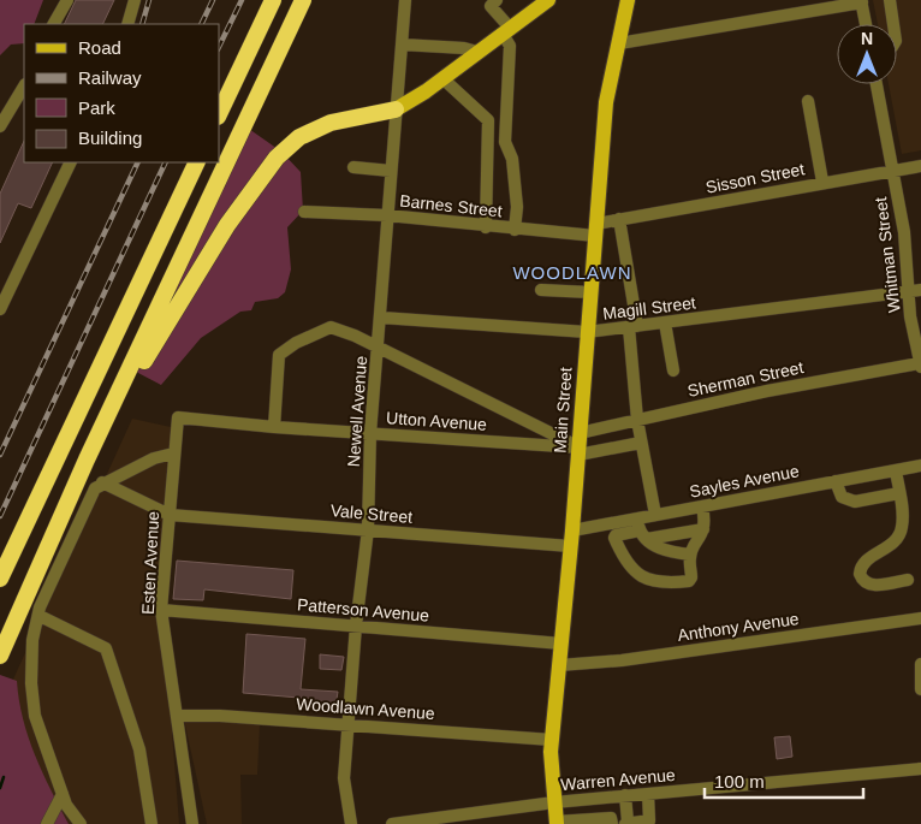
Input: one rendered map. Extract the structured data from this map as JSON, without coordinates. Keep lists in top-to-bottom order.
{
  "streets": {
    "main road": ["Main Street"],
    "street": [
      "Sisson Street",
      "Barnes Street",
      "Whitman Street",
      "Magill Street",
      "Sherman Street",
      "Newell Avenue",
      "Utton Avenue",
      "Sayles Avenue",
      "Vale Street",
      "Esten Avenue",
      "Patterson Avenue",
      "Anthony Avenue",
      "Woodlawn Avenue",
      "Warren Avenue"
    ]
  },
  "crossings": [
    ["Sisson Street", "Barnes Street"],
    ["Sisson Street", "Whitman Street"],
    ["Sisson Street", "Main Street"],
    ["Barnes Street", "Main Street"],
    ["Barnes Street", "Newell Avenue"],
    ["Whitman Street", "Magill Street"],
    ["Whitman Street", "Sherman Street"],
    ["Magill Street", "Main Street"],
    ["Magill Street", "Newell Avenue"],
    ["Sherman Street", "Main Street"],
    ["Sherman Street", "Utton Avenue"],
    ["Main Street", "Utton Avenue"],
    ["Main Street", "Sayles Avenue"],
    ["Main Street", "Vale Street"],
    ["Main Street", "Patterson Avenue"],
    ["Main Street", "Anthony Avenue"],
    ["Main Street", "Woodlawn Avenue"],
    ["Main Street", "Warren Avenue"],
    ["Newell Avenue", "Utton Avenue"],
    ["Newell Avenue", "Vale Street"],
    ["Newell Avenue", "Patterson Avenue"],
    ["Newell Avenue", "Woodlawn Avenue"],
    ["Utton Avenue", "Esten Avenue"],
    ["Vale Street", "Esten Avenue"],
    ["Esten Avenue", "Patterson Avenue"],
    ["Esten Avenue", "Woodlawn Avenue"]
  ],
  "districts": ["WOODLAWN"],
  "legend": [
    "Road",
    "Railway",
    "Park",
    "Building"
  ],
  "scale_bar": "100 m",
  "north": "top"
}
